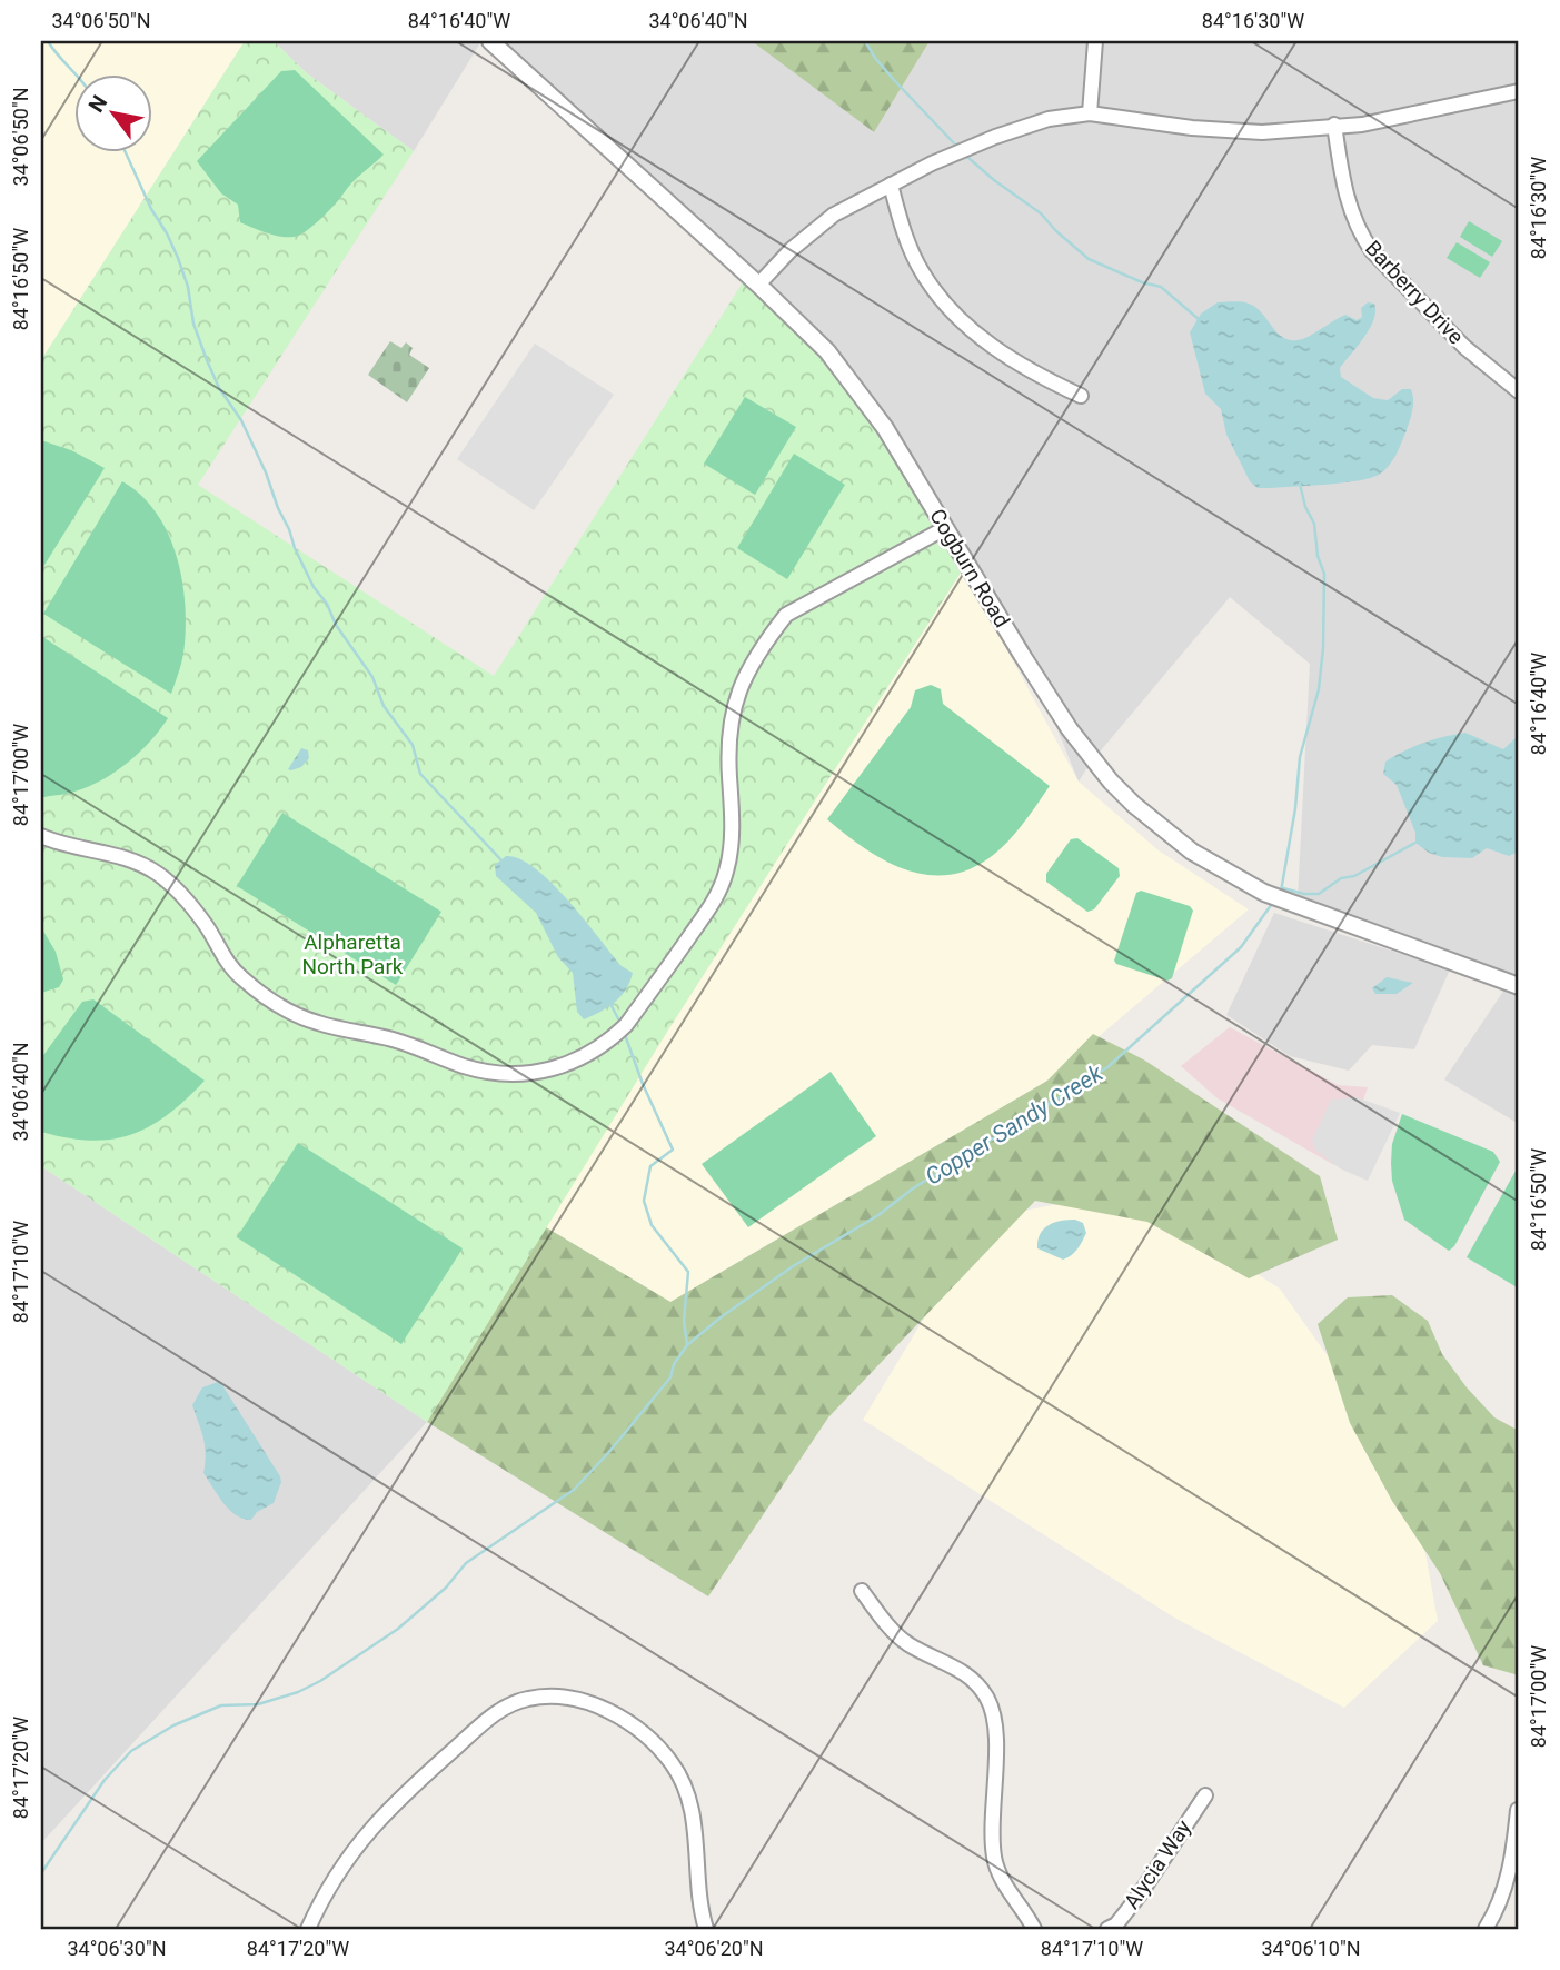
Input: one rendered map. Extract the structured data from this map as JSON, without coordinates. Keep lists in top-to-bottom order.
{
  "streets": {
    "street": ["Barberry Drive", "Cogburn Road", "Alycia Way"]
  },
  "water": ["Copper Sandy Creek"],
  "parks": ["Alpharetta North Park"],
  "north": "top left",
  "coordinates": [
    "34°06'50\"N",
    "84°16'40\"W",
    "34°06'40\"N",
    "84°16'30\"W",
    "84°16'50\"W",
    "84°17'00\"W",
    "84°17'10\"W",
    "84°17'20\"W",
    "34°06'30\"N",
    "34°06'20\"N",
    "34°06'10\"N"
  ]
}
